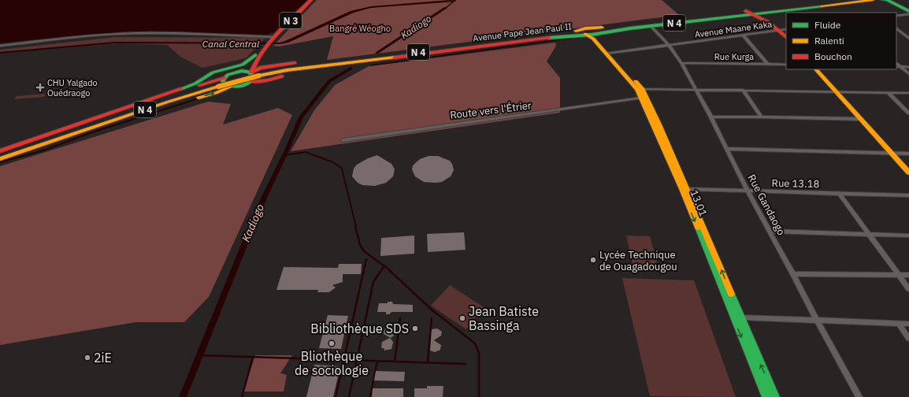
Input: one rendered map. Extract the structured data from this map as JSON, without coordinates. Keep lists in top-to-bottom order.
{
  "streets": {
    "main road": [
      "N 3",
      "N 4",
      "Avenue Pape Jean Paul II",
      "13.01"
    ],
    "street": [
      "Avenue Maane Kaka",
      "Rue Kurga",
      "Route vers l'Étrier",
      "Rue 13.18",
      "Rue Gandaogo"
    ]
  },
  "crossings": [
    ["N 3", "N 4"],
    ["N 4", "Avenue Pape Jean Paul II"],
    ["Avenue Maane Kaka", "13.01"],
    ["Avenue Maane Kaka", "Rue Gandaogo"],
    ["Avenue Pape Jean Paul II", "13.01"],
    ["Avenue Pape Jean Paul II", "Rue Gandaogo"],
    ["Rue Kurga", "Rue Gandaogo"],
    ["Route vers l'Étrier", "13.01"],
    ["Rue 13.18", "13.01"],
    ["Rue 13.18", "Rue Gandaogo"]
  ],
  "water": ["Kadiogo", "Canal Central"],
  "parks": ["Bangré Wéogho"],
  "places": {
    "health": ["CHU Yalgado Ouédraogo"],
    "other": [
      "Lycée Technique de Ouagadougou",
      "Jean Batiste Bassinga",
      "Bibliothèque SDS",
      "Bliothèque de sociologie",
      "2iE"
    ]
  },
  "legend": ["Fluide", "Ralenti", "Bouchon"]
}
